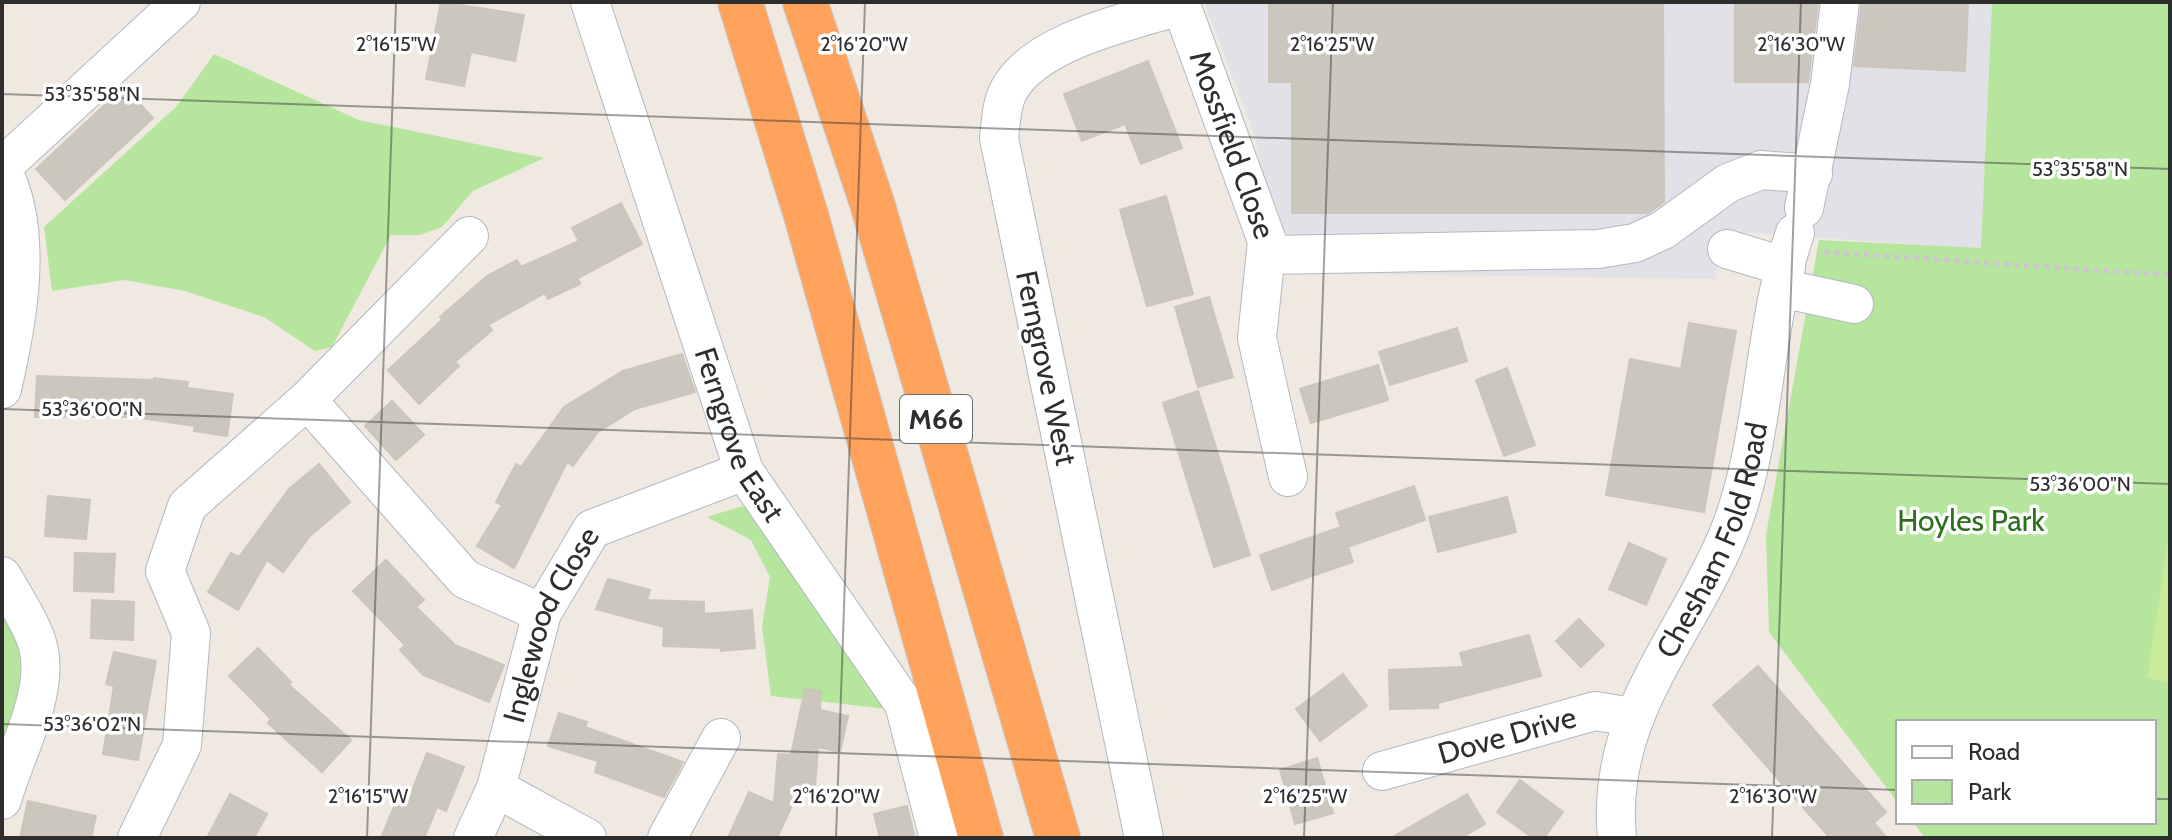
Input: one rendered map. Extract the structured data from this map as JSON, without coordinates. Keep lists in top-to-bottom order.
{
  "streets": {
    "highway": ["M66"],
    "street": [
      "Mossfield Close",
      "Ferngrove West",
      "Ferngrove East",
      "Chesham Fold Road",
      "Inglewood Close",
      "Dove Drive"
    ]
  },
  "crossings": [
    ["Mossfield Close", "Ferngrove West"],
    ["Ferngrove East", "Inglewood Close"],
    ["Chesham Fold Road", "Dove Drive"]
  ],
  "parks": ["Hoyles Park"],
  "legend": ["Road", "Park"],
  "coordinates": [
    "2°16'15\"W",
    "2°16'20\"W",
    "2°16'25\"W",
    "2°16'30\"W",
    "53°35'58\"N",
    "53°36'00\"N",
    "53°36'02\"N"
  ]
}
